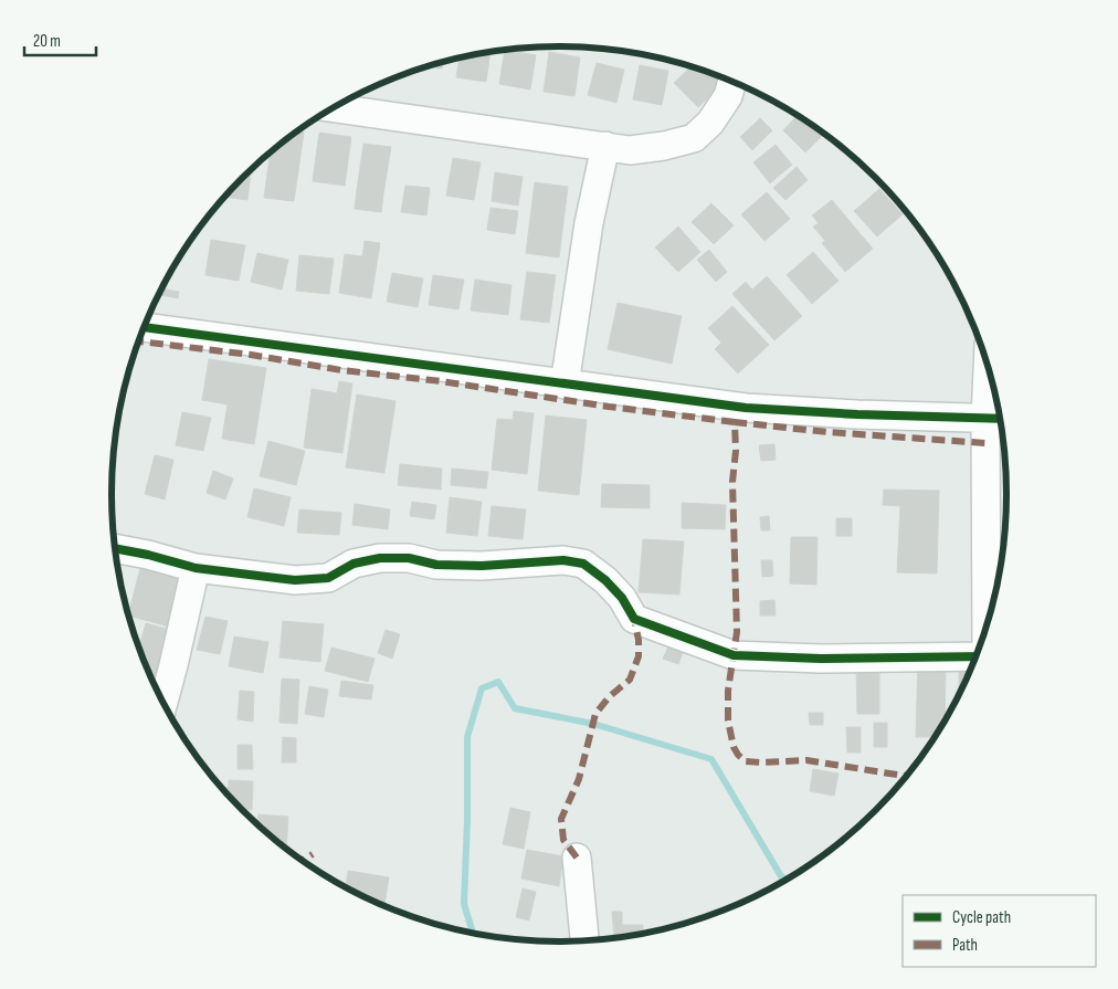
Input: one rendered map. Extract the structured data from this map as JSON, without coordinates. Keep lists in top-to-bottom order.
{
  "legend": ["Cycle path", "Path"],
  "scale_bar": "20 m"
}
